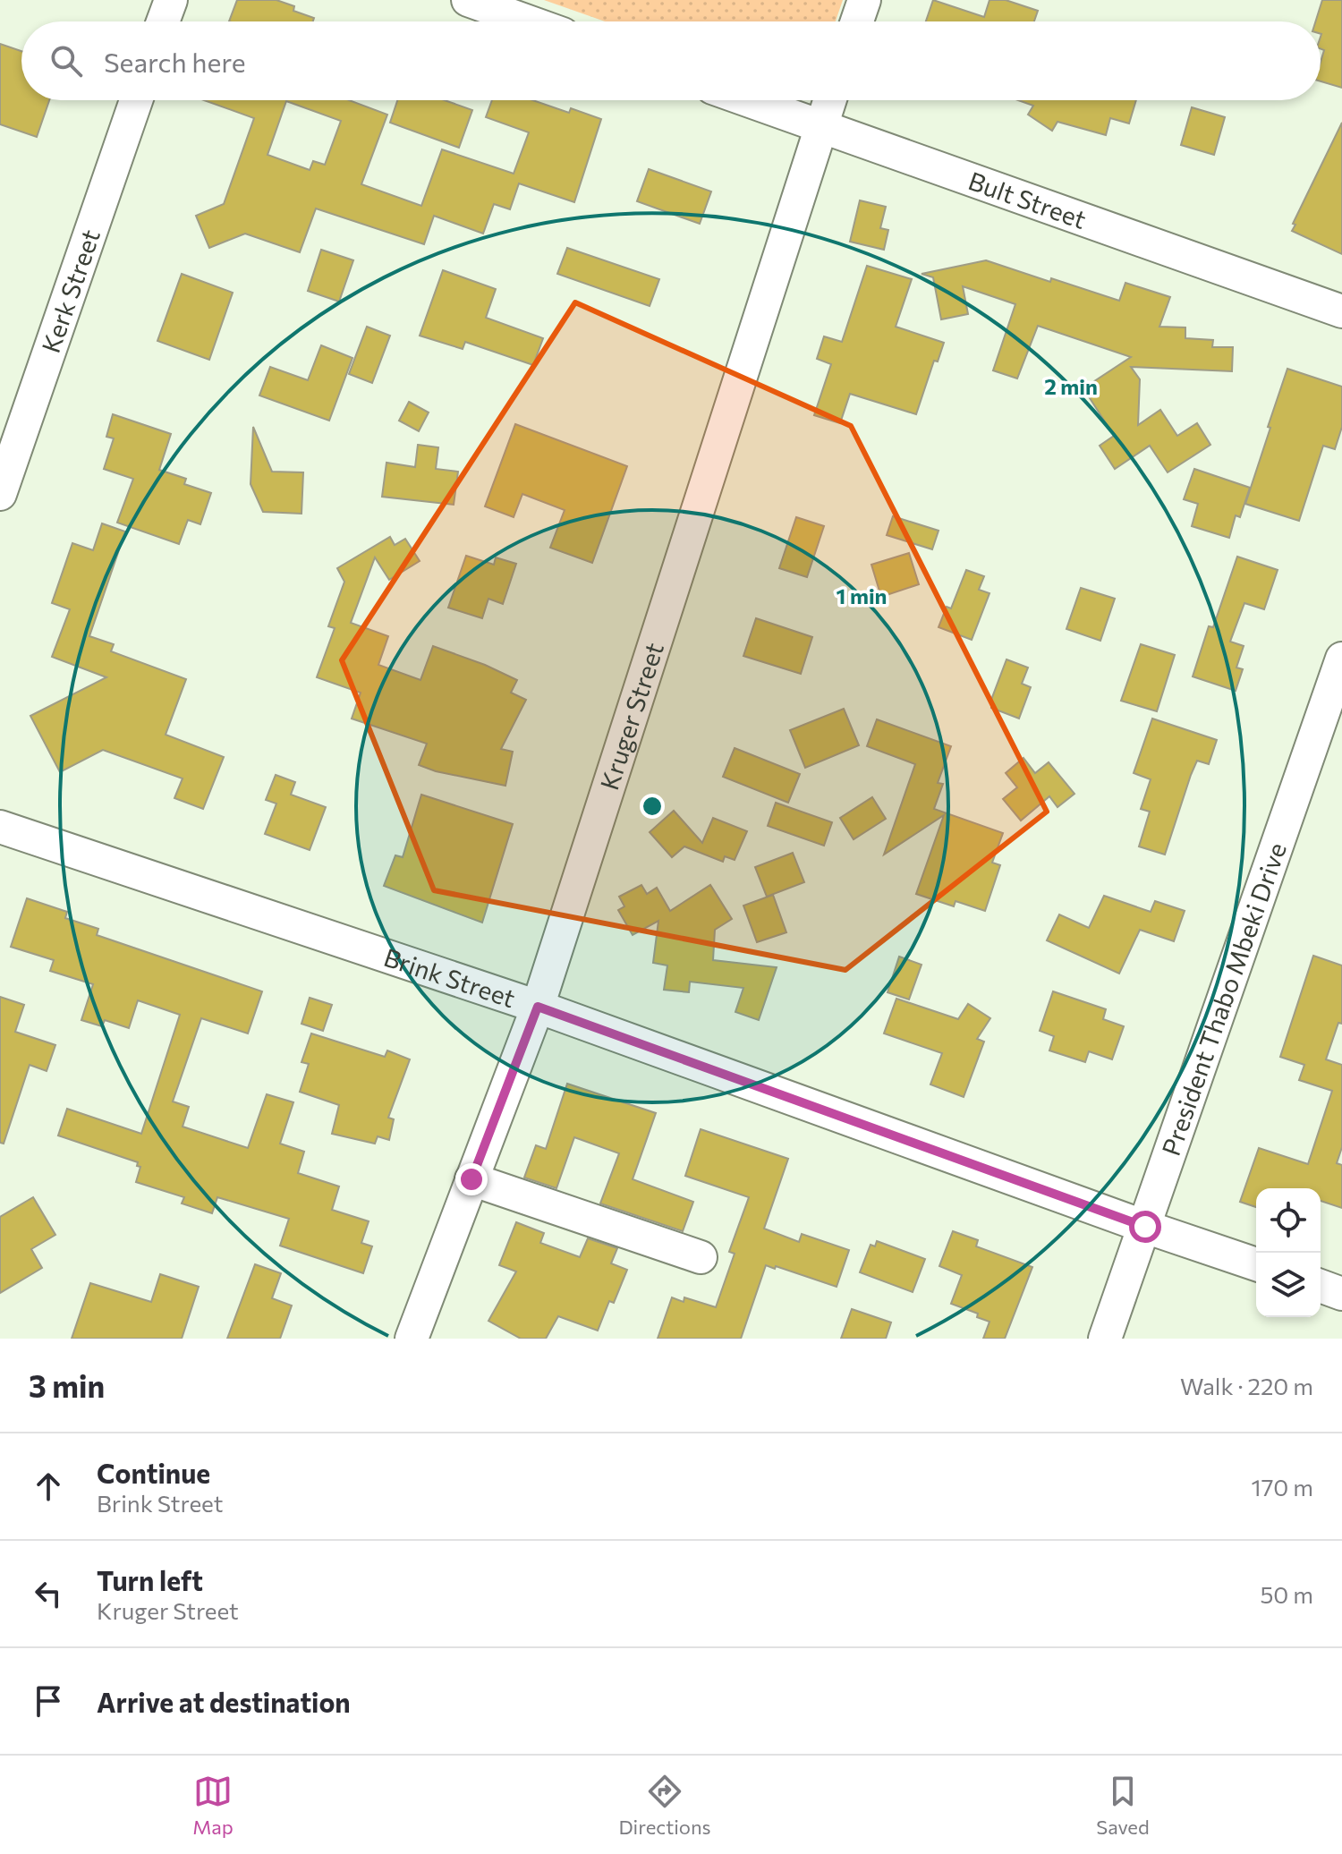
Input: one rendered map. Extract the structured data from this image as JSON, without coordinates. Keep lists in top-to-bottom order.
{
  "streets": {
    "street": [
      "Bult Street",
      "Kerk Street",
      "Kruger Street",
      "Brink Street",
      "President Thabo Mbeki Drive"
    ]
  },
  "crossings": [
    ["Bult Street", "Kruger Street"],
    ["Kruger Street", "Brink Street"],
    ["Brink Street", "President Thabo Mbeki Drive"]
  ],
  "page": {
    "search": "Search here",
    "heading": ["3 min", "Walk · 220 m"],
    "list": [
      ["Continue", "Brink Street", "170 m"],
      ["Turn left", "Kruger Street", "50 m"],
      "Arrive at destination"
    ],
    "nav": ["Map", "Directions", "Saved"]
  },
  "rings": ["2 min", "1 min"]
}
